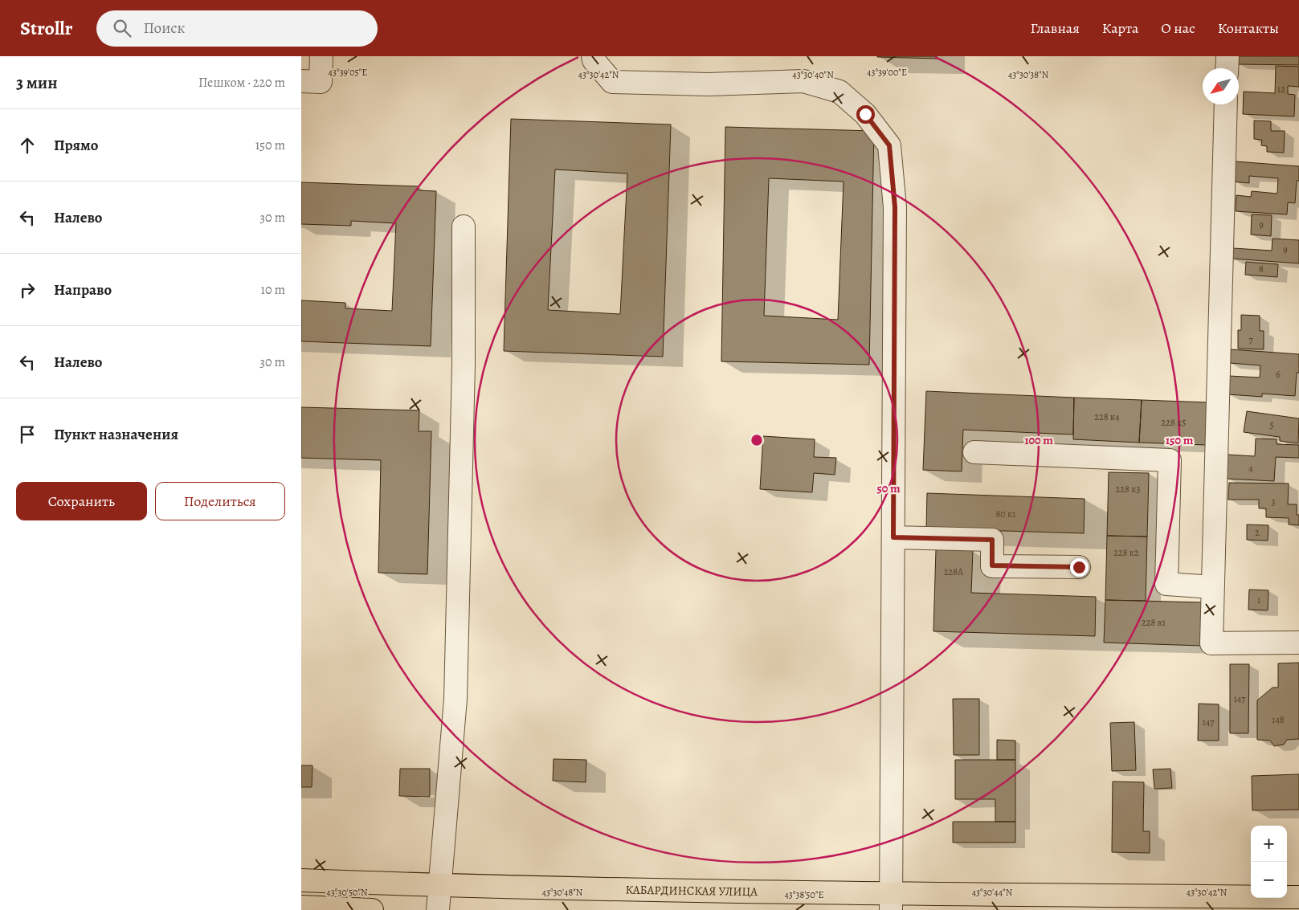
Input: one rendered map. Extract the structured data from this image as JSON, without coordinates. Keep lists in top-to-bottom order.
{
  "streets": {
    "main road": ["КАБАРДИНСКАЯ УЛИЦА"]
  },
  "house_numbers": [
    "12",
    "9",
    "9",
    "8",
    "7",
    "6",
    "228 к4",
    "228 к5",
    "5",
    "4",
    "228 к3",
    "3",
    "80 к1",
    "2",
    "228 к2",
    "228А",
    "1",
    "228 к1",
    "147",
    "148",
    "147"
  ],
  "north": "bottom left",
  "page": {
    "header": "Strollr",
    "search": "Поиск",
    "nav": [
      "Главная",
      "Карта",
      "О нас",
      "Контакты"
    ],
    "heading": ["3 мин", "Пешком · 220 m"],
    "list": [
      ["Прямо", "150 m"],
      ["Налево", "30 m"],
      ["Направо", "10 m"],
      ["Налево", "30 m"],
      "Пункт назначения"
    ],
    "buttons": ["Сохранить", "Поделиться"],
    "map_buttons": ["+", "−"]
  },
  "coordinates": [
    "43°39'05\"E",
    "43°39'00\"E",
    "43°30'42\"N",
    "43°30'40\"N",
    "43°30'38\"N",
    "43°30'50\"N",
    "43°30'48\"N",
    "43°30'44\"N",
    "43°38'50\"E"
  ],
  "rings": ["100 m", "150 m", "50 m"]
}
